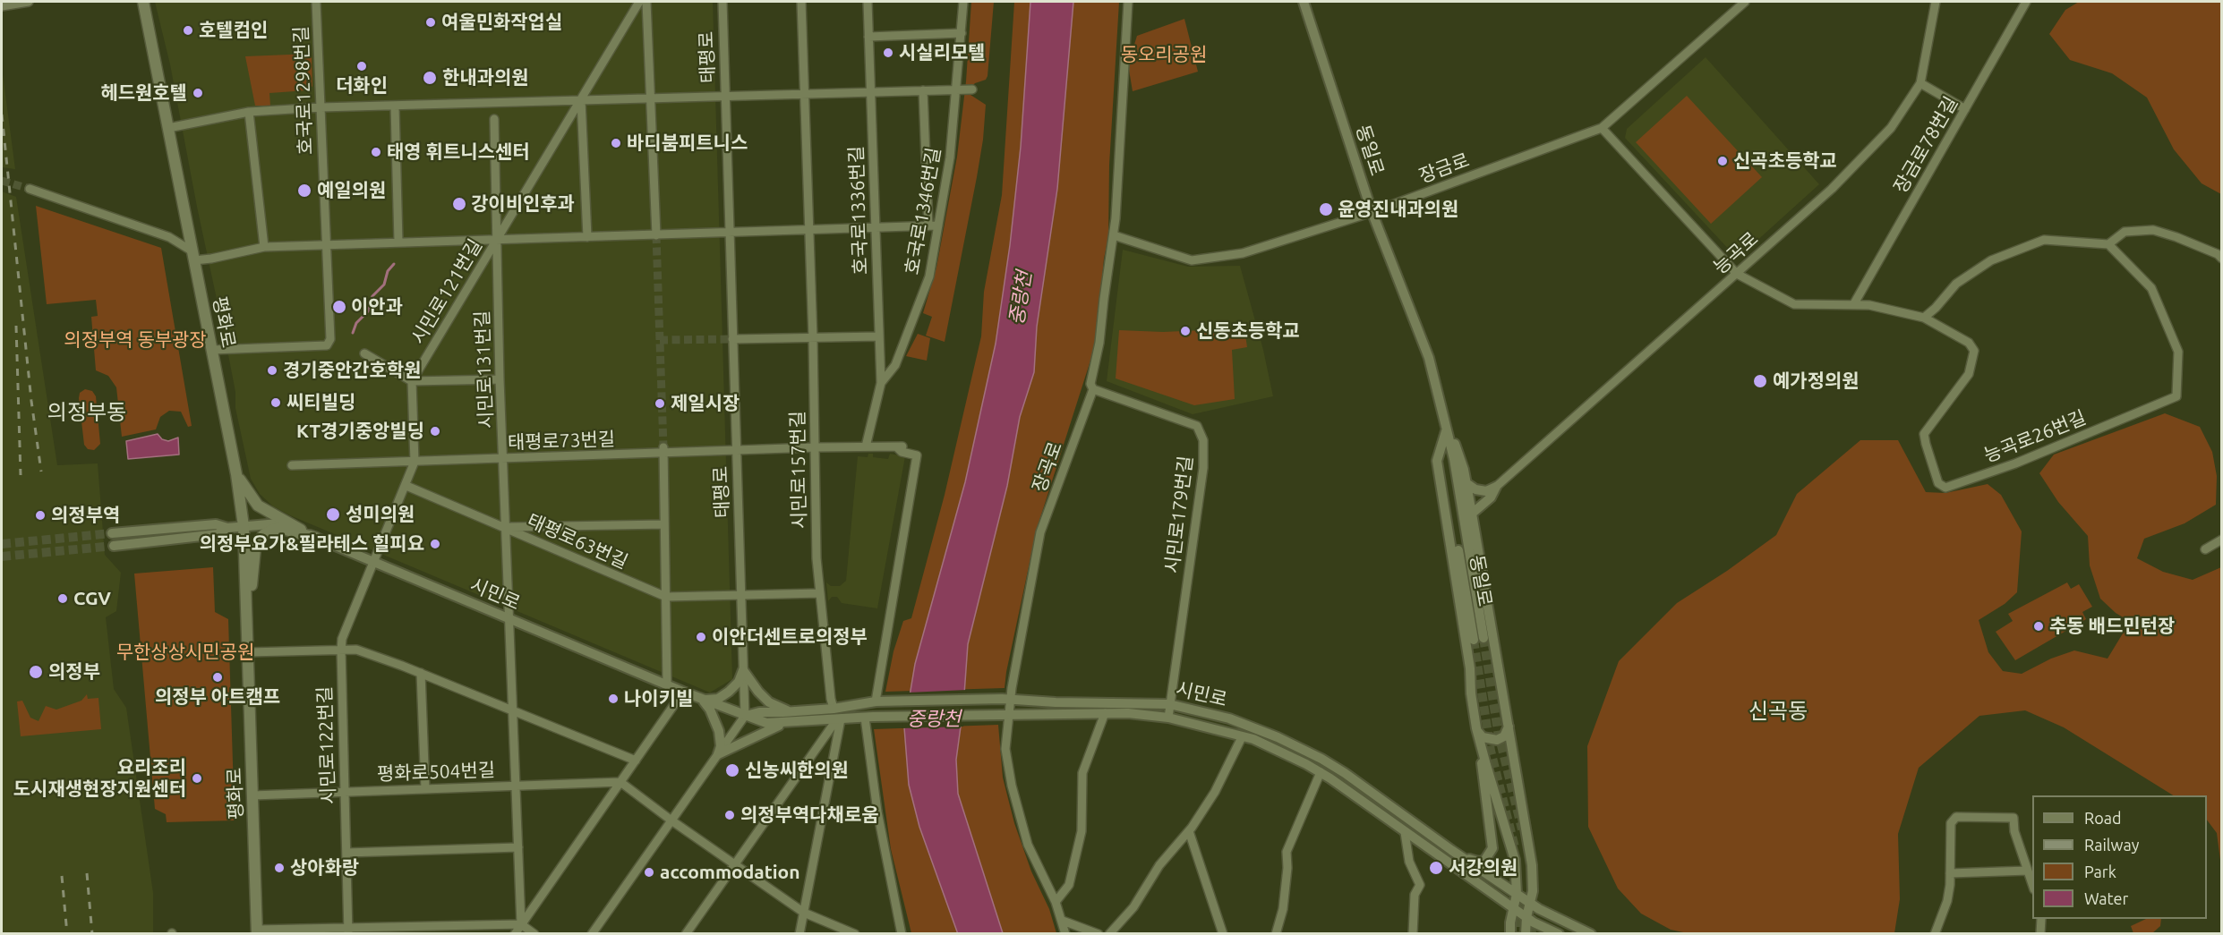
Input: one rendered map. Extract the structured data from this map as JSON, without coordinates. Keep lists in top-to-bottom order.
{
  "streets": {
    "main road": ["평화로"],
    "street": [
      "태평로",
      "호국로1298번길",
      "장금로78번길",
      "동일로",
      "장금로",
      "호국로1336번길",
      "호국로1346번길",
      "능곡로",
      "시민로121번길",
      "시민로131번길",
      "능곡로26번길",
      "태평로73번길",
      "장곡로",
      "시민로157번길",
      "시민로179번길",
      "태평로63번길",
      "시민로",
      "시민로122번길",
      "평화로504번길"
    ]
  },
  "crossings": [
    ["태평로", "태평로73번길"],
    ["태평로", "태평로63번길"],
    ["태평로", "시민로"],
    ["호국로1298번길", "평화로"],
    ["장금로78번길", "능곡로26번길"],
    ["동일로", "장금로"],
    ["장금로", "능곡로26번길"],
    ["장금로", "장곡로"],
    ["호국로1336번길", "호국로1346번길"],
    ["호국로1346번길", "태평로73번길"],
    ["능곡로", "능곡로26번길"],
    ["시민로121번길", "시민로131번길"],
    ["평화로", "시민로"],
    ["평화로", "평화로504번길"],
    ["시민로131번길", "태평로73번길"],
    ["시민로131번길", "태평로63번길"],
    ["시민로131번길", "시민로"],
    ["시민로131번길", "평화로504번길"],
    ["태평로73번길", "시민로157번길"],
    ["태평로73번길", "시민로"],
    ["장곡로", "시민로179번길"],
    ["장곡로", "시민로"],
    ["시민로157번길", "태평로63번길"],
    ["시민로157번길", "시민로"],
    ["시민로179번길", "시민로"],
    ["시민로", "시민로122번길"],
    ["시민로122번길", "평화로504번길"]
  ],
  "districts": ["의정부동", "신곡동"],
  "water": ["중랑천"],
  "parks": ["동오리공원", "의정부역 동부광장", "무한상상시민공원"],
  "places": [
    "여울민화작업실",
    "호텔컴인",
    "시실리모텔",
    "더화인",
    "한내과의원",
    "헤드원호텔",
    "바디붐피트니스",
    "태영 휘트니스센터",
    "신곡초등학교",
    "예일의원",
    "강이비인후과",
    "윤영진내과의원",
    "이안과",
    "신동초등학교",
    "경기중안간호학원",
    "예가정의원",
    "씨티빌딩",
    "제일시장",
    "KT경기중앙빌딩",
    "성미의원",
    "의정부역",
    "의정부요가&필라테스 힐피요",
    "CGV",
    "추동 배드민턴장",
    "이안더센트로의정부",
    "의정부",
    "의정부 아트캠프",
    "나이키빌",
    "신농씨한의원",
    "요리조리 도시재생현장지원센터",
    "의정부역다채로움",
    "상아화랑",
    "서강의원",
    "accommodation"
  ],
  "legend": [
    "Road",
    "Railway",
    "Park",
    "Water"
  ]
}
